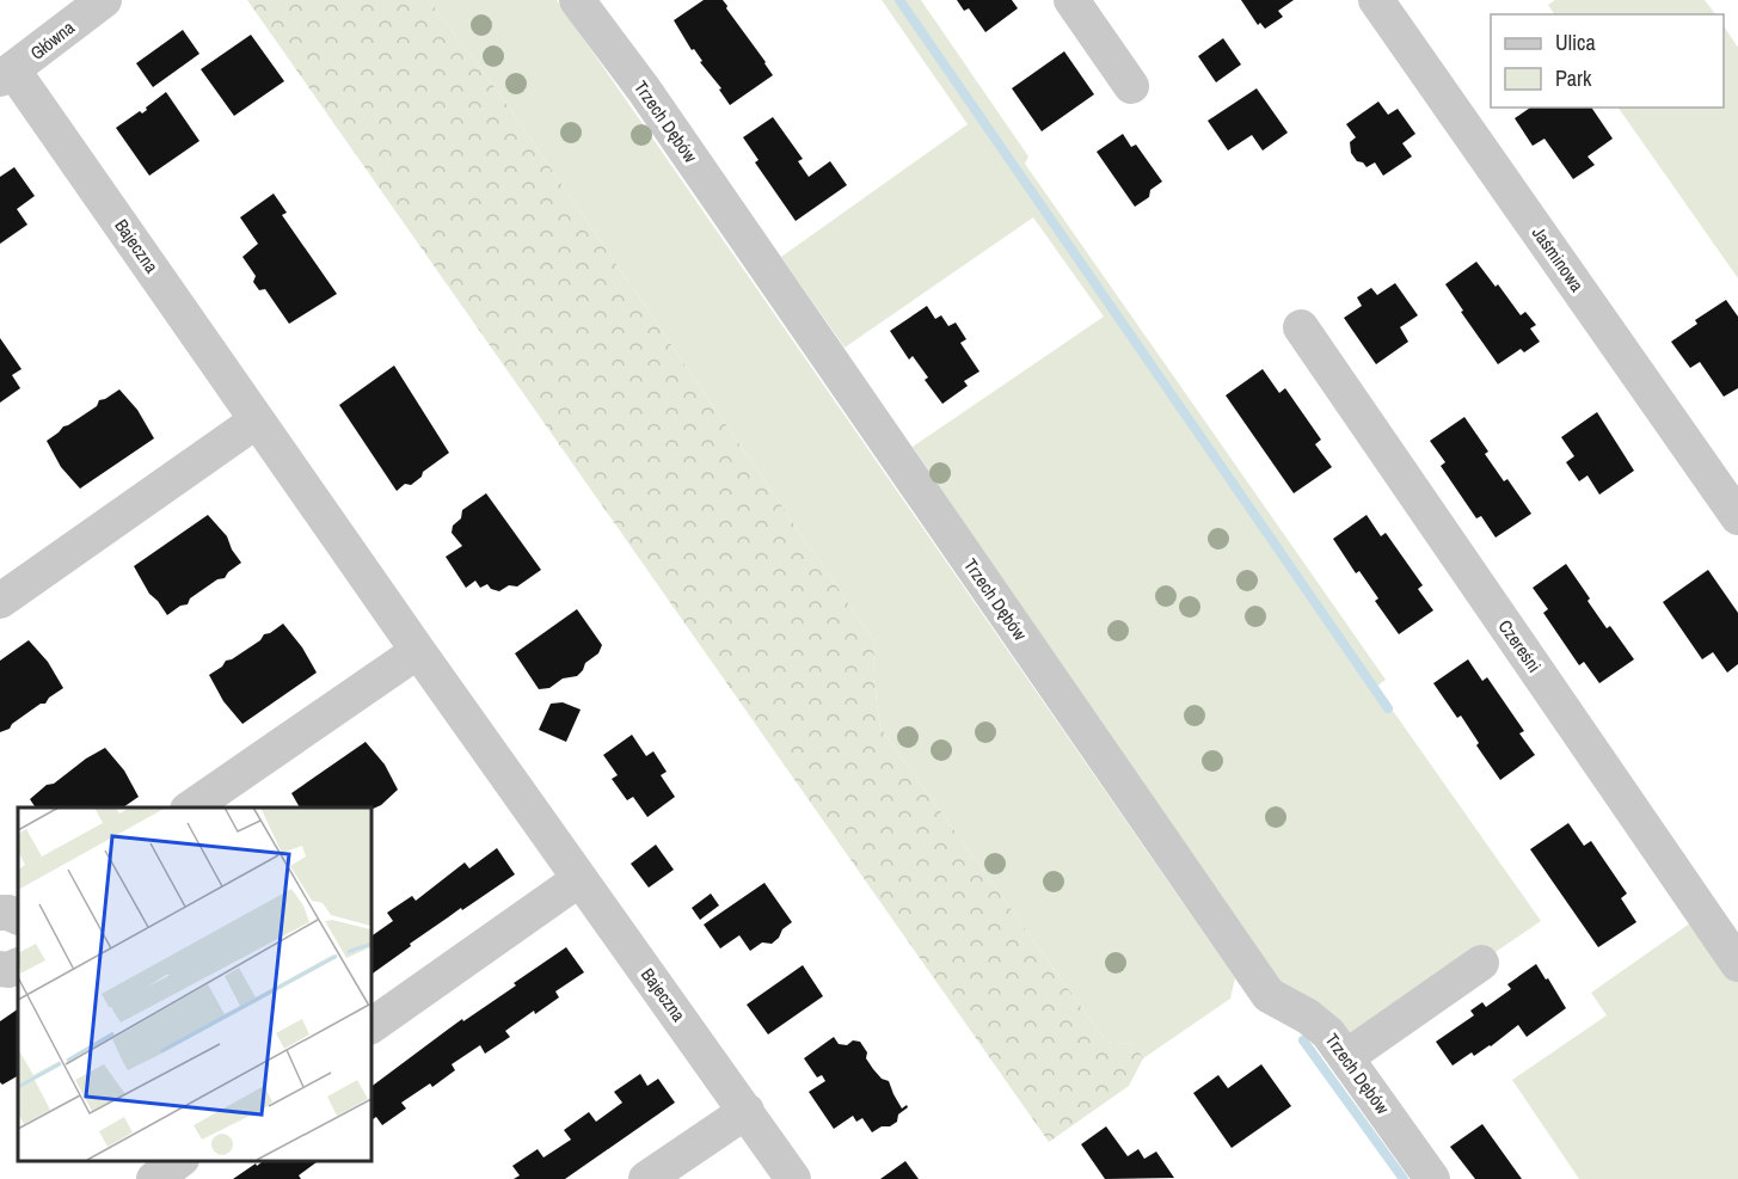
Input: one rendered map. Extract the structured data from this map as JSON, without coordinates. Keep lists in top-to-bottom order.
{
  "streets": {
    "street": [
      "Główna",
      "Trzech Dębów",
      "Bajeczna",
      "Jaśminowa",
      "Czereśni"
    ]
  },
  "crossings": [
    ["Główna", "Bajeczna"]
  ],
  "legend": ["Ulica", "Park"]
}
